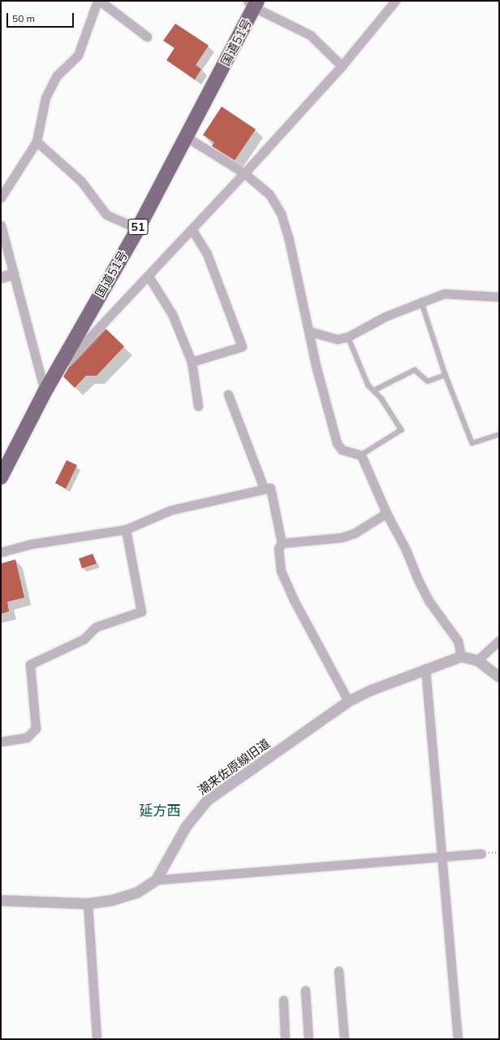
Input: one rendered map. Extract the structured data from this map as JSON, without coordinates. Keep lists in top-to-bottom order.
{
  "streets": {
    "highway": ["国道51号", "51"],
    "street": ["潮来佐原線旧道"]
  },
  "districts": ["延方西"],
  "scale_bar": "50 m"
}
